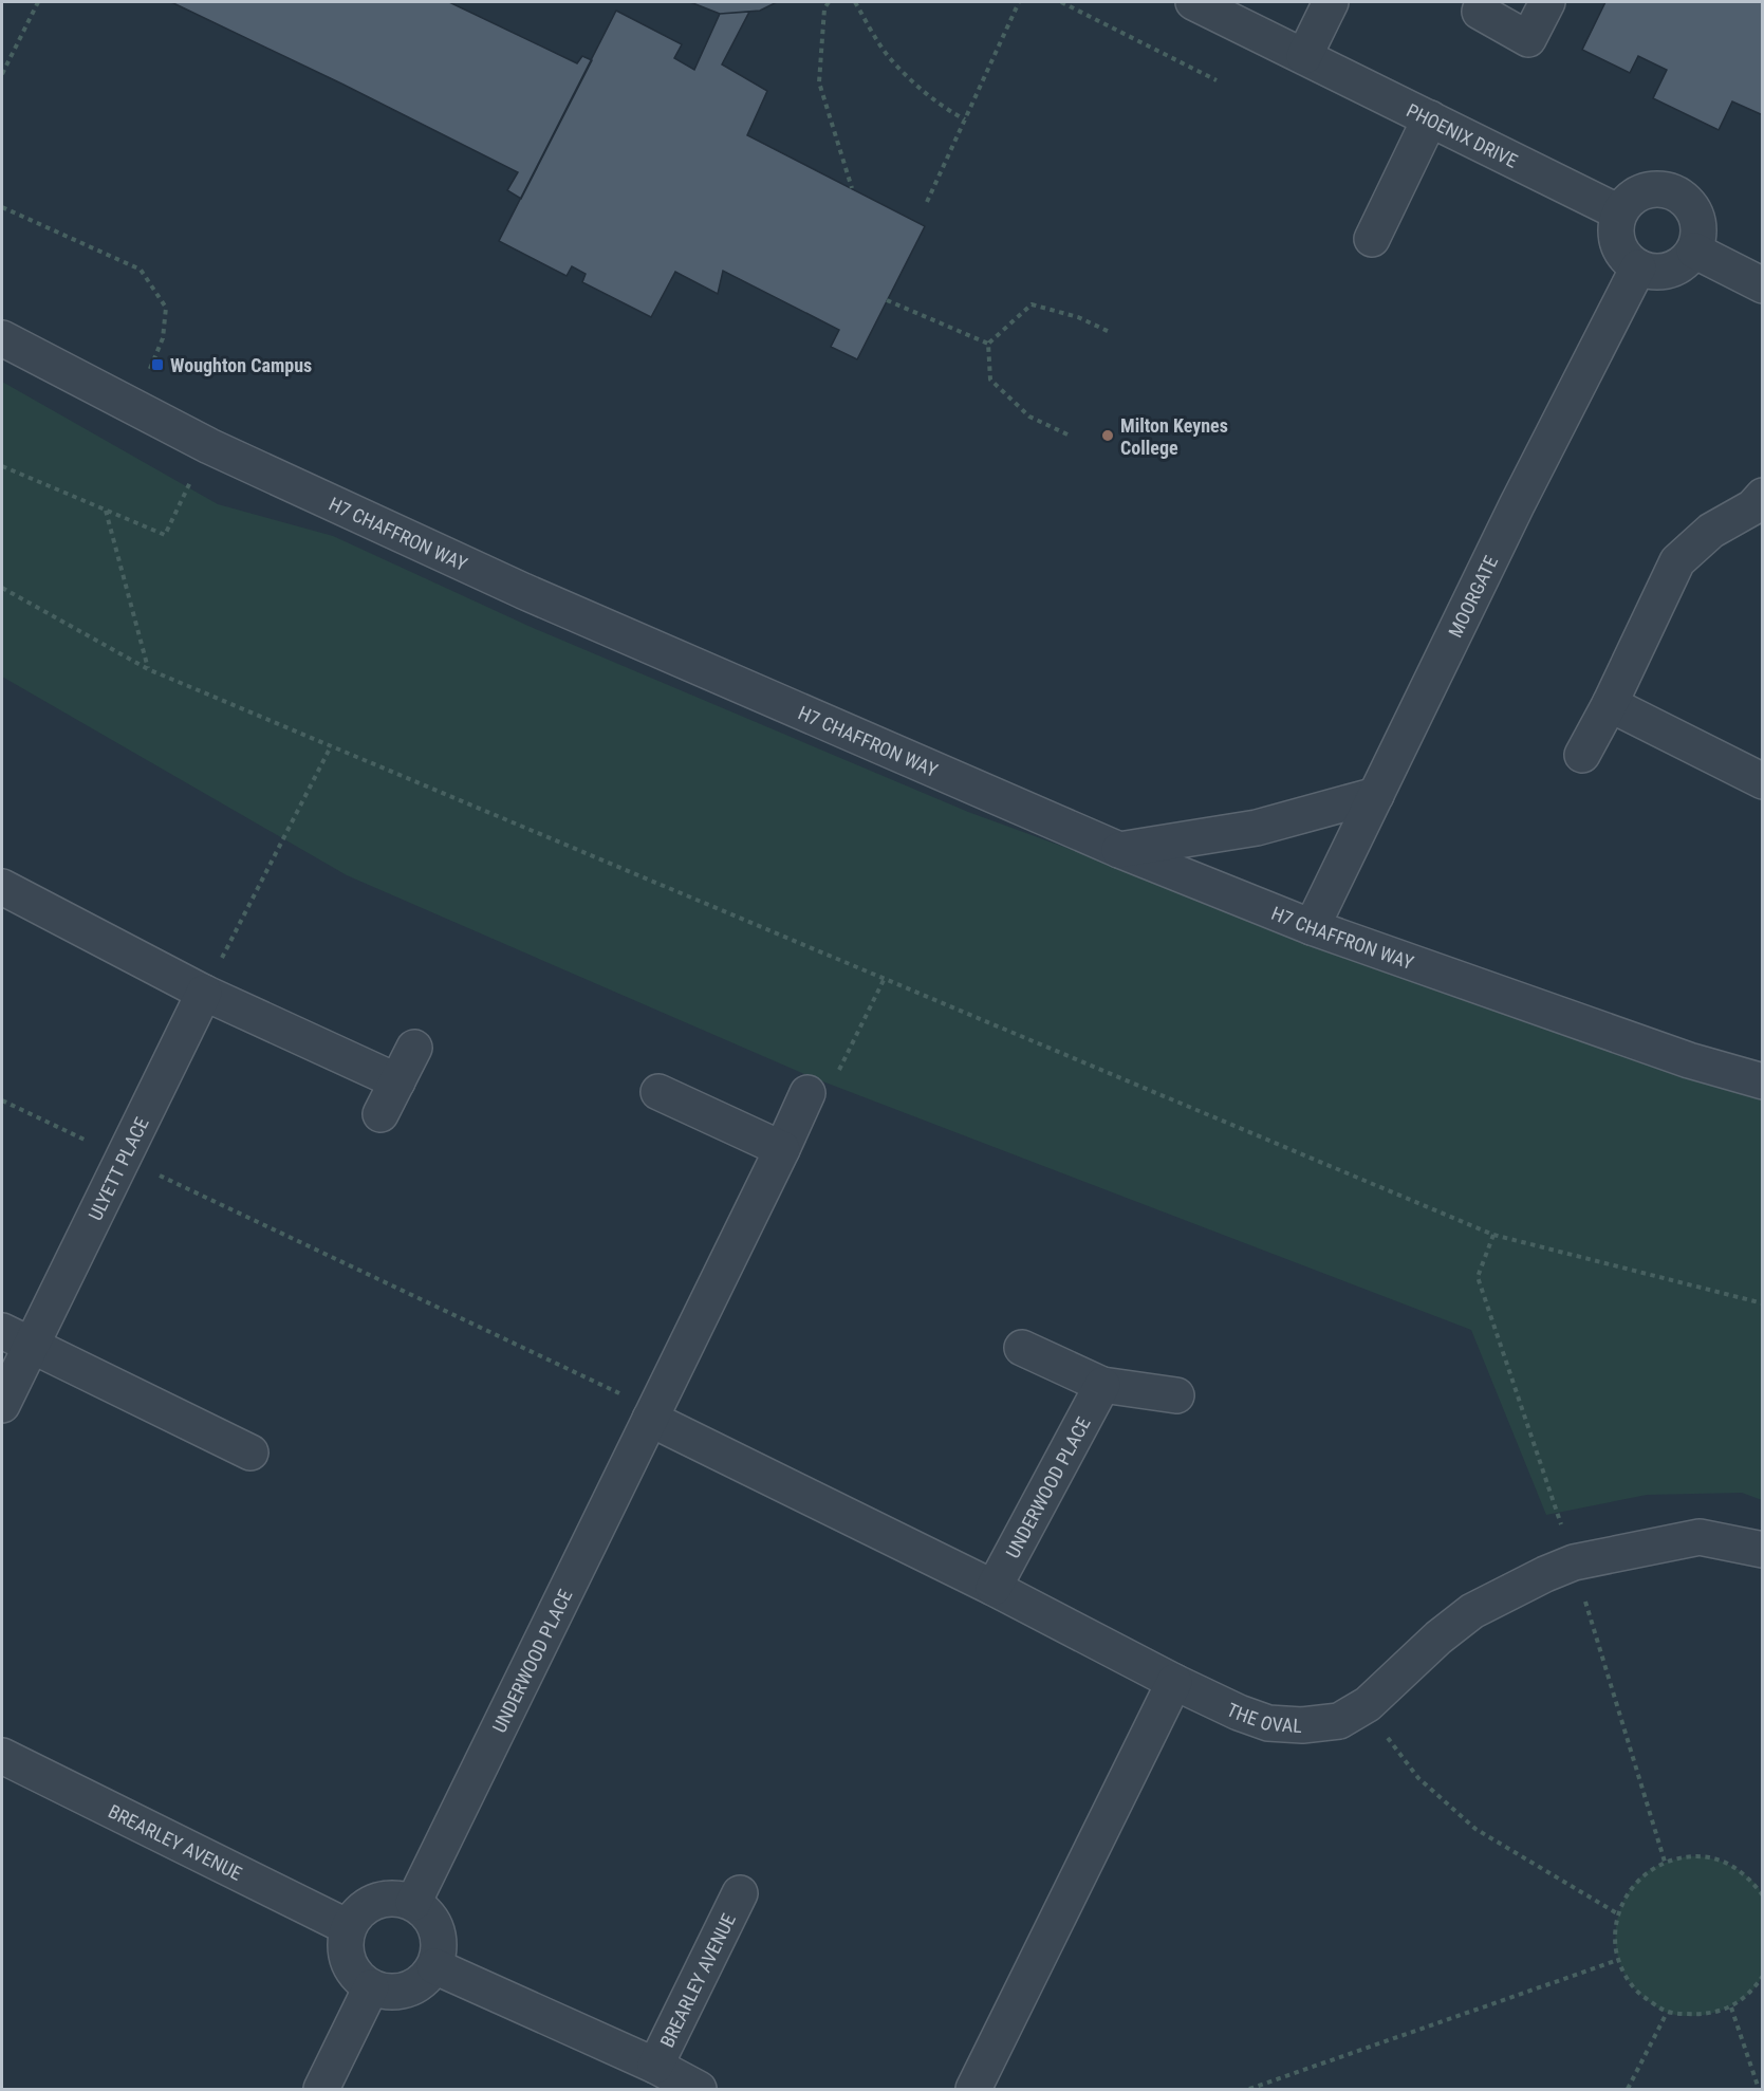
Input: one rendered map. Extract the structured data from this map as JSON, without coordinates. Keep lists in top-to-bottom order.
{
  "streets": {
    "street": [
      "PHOENIX DRIVE",
      "H7 CHAFFRON WAY",
      "MOORGATE",
      "ULYETT PLACE",
      "UNDERWOOD PLACE",
      "THE OVAL",
      "BREARLEY AVENUE"
    ]
  },
  "crossings": [
    ["PHOENIX DRIVE", "MOORGATE"],
    ["H7 CHAFFRON WAY", "MOORGATE"],
    ["UNDERWOOD PLACE", "BREARLEY AVENUE"]
  ],
  "places": {
    "transit": ["Woughton Campus"],
    "other": ["Milton Keynes College"]
  }
}
